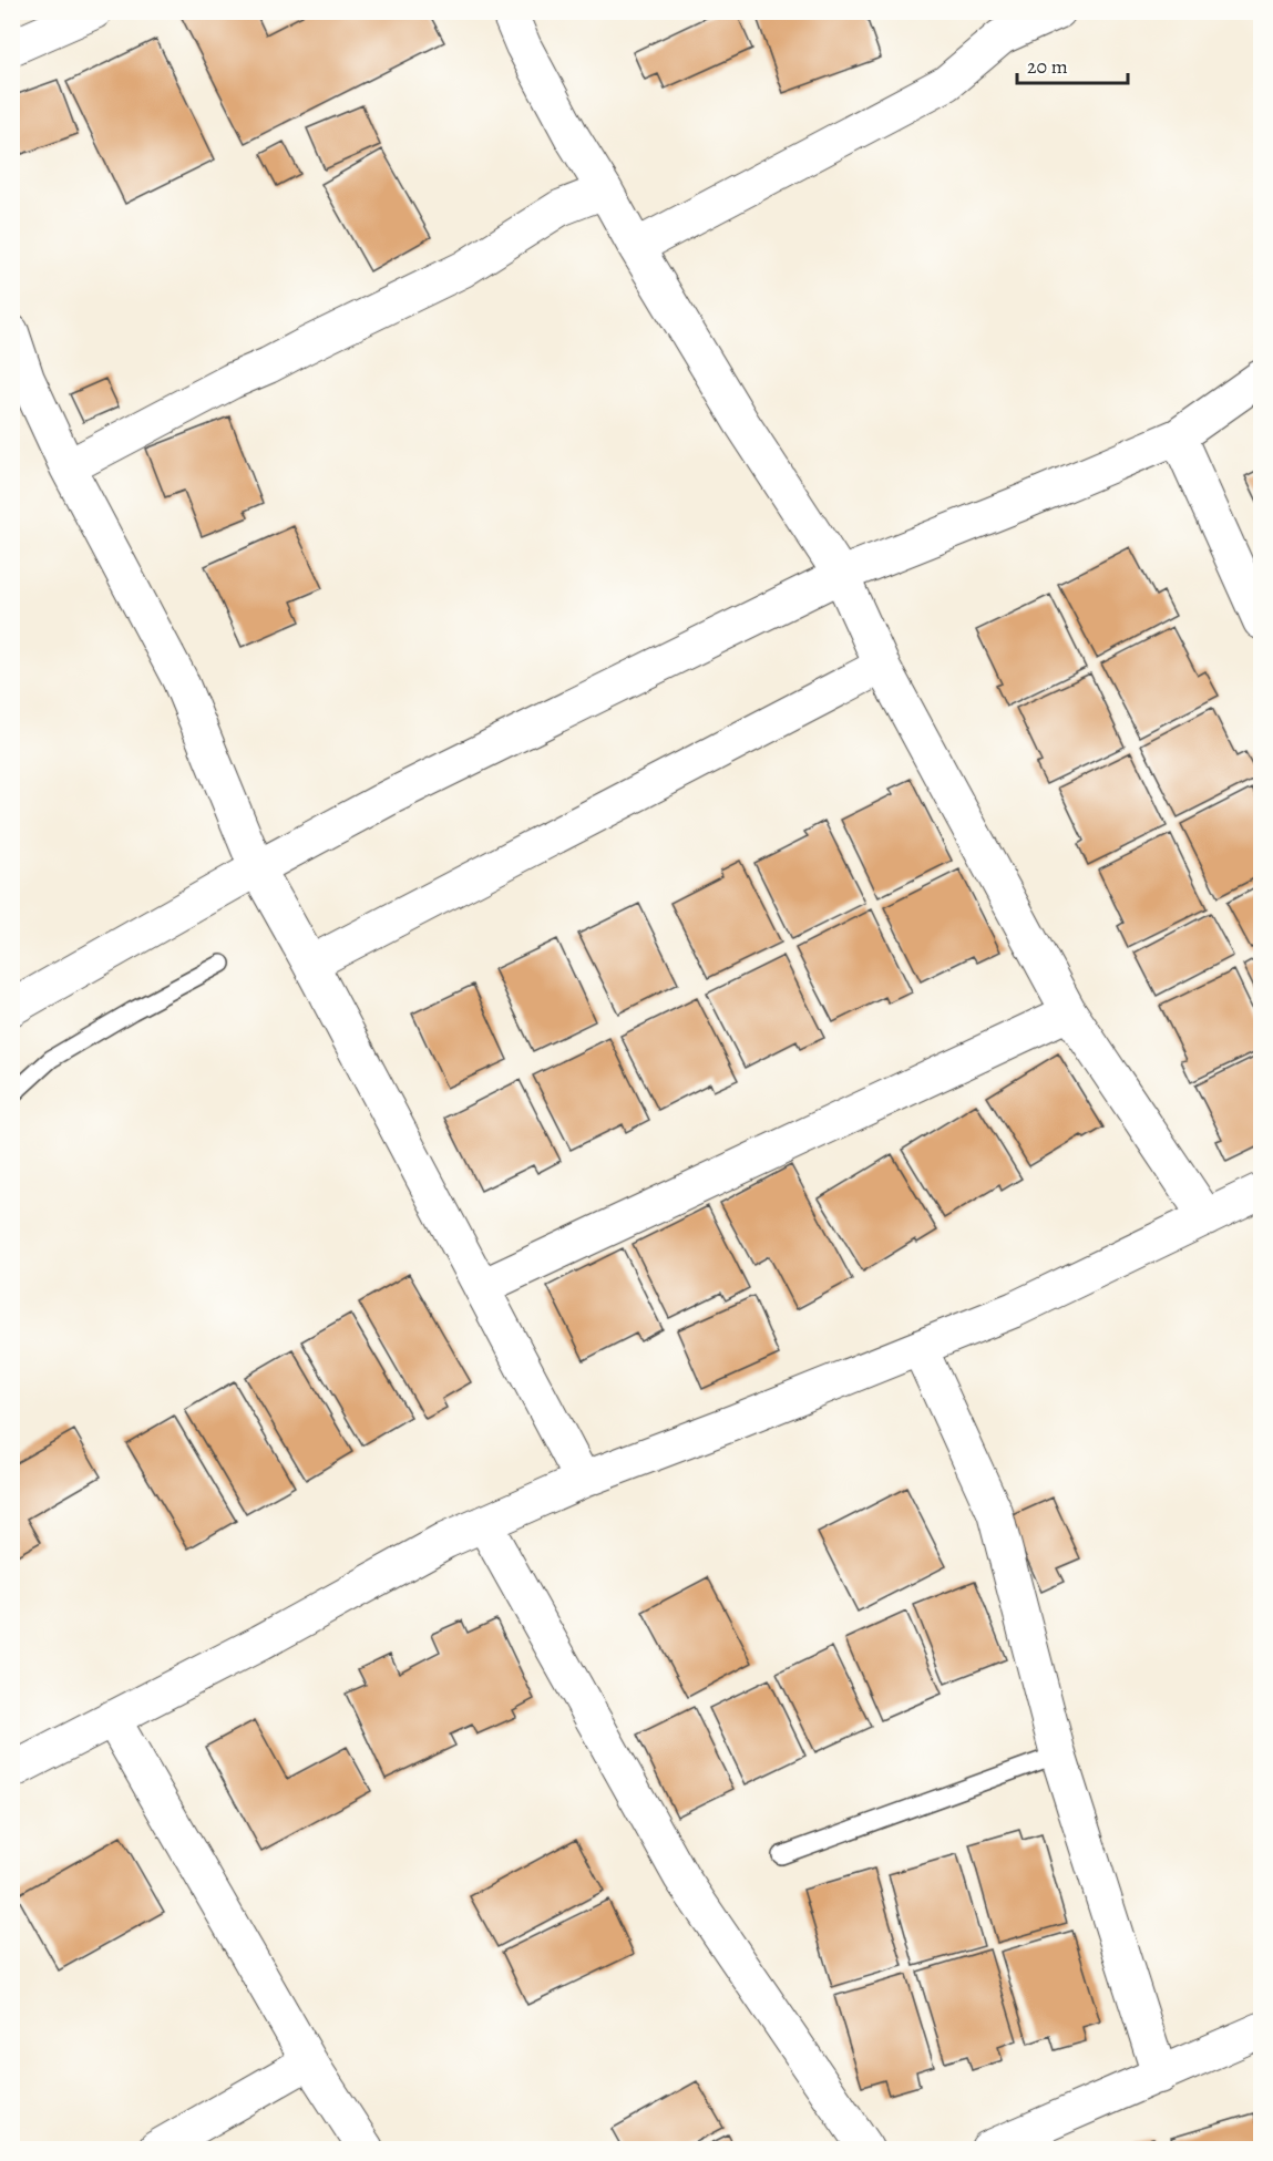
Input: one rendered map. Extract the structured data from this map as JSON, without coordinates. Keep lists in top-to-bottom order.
{
  "scale_bar": "20 m"
}
